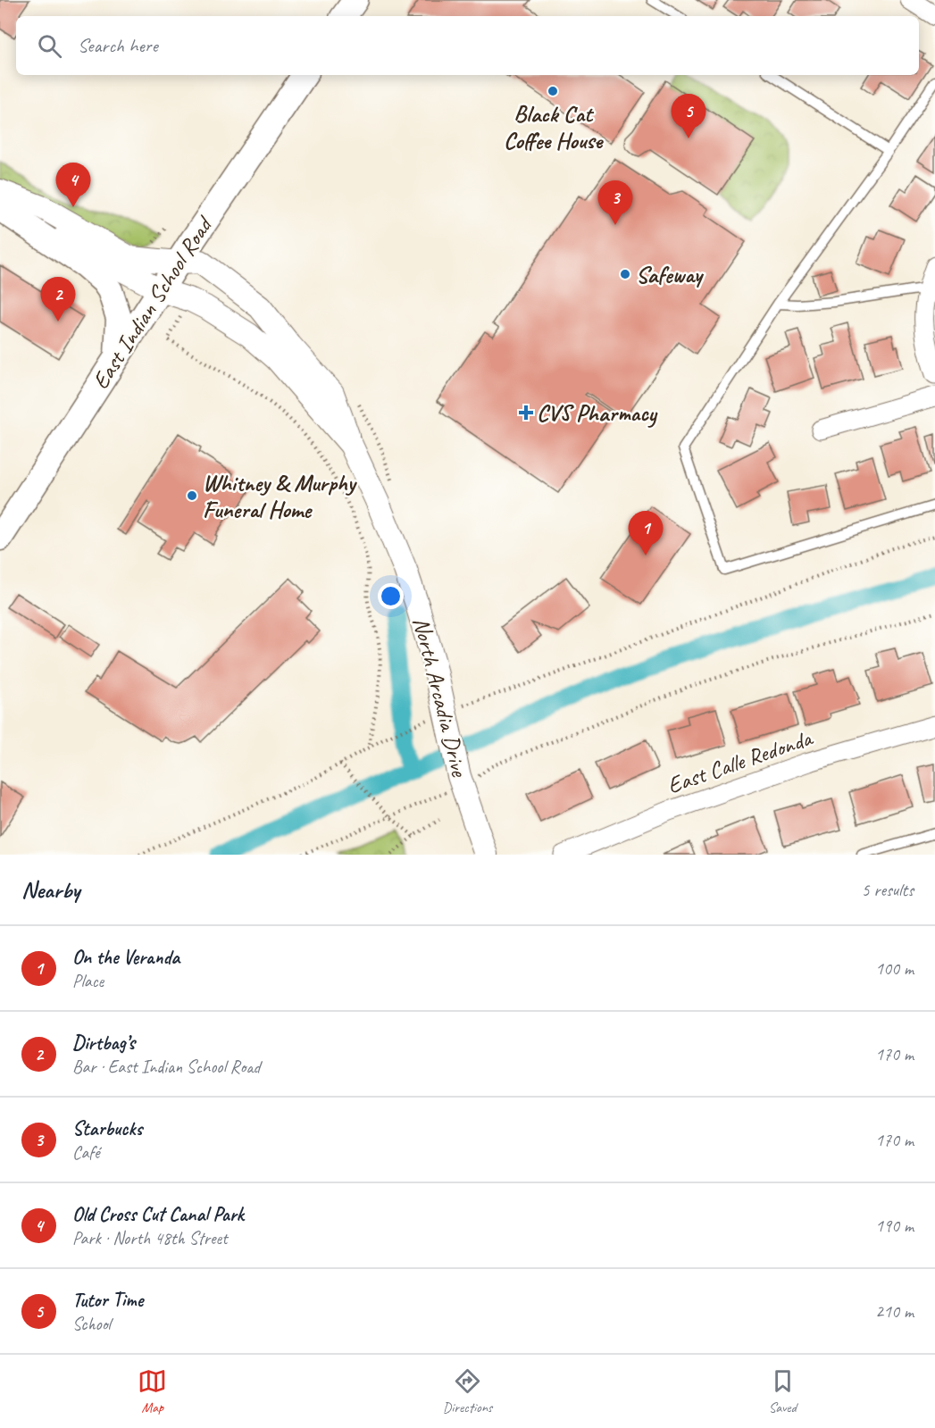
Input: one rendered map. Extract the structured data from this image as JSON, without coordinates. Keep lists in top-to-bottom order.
{
  "streets": {
    "main road": ["East Indian School Road"],
    "street": ["North Arcadia Drive", "East Calle Redonda"]
  },
  "crossings": [
    ["East Indian School Road", "North Arcadia Drive"]
  ],
  "places": {
    "other": ["Black Cat Coffee House", "Safeway", "Whitney & Murphy Funeral Home"],
    "health": ["CVS Pharmacy"]
  },
  "page": {
    "search": "Search here",
    "pins": [
      "5",
      "4",
      "3",
      "2",
      "1"
    ],
    "heading": ["Nearby", "5 results"],
    "list": [
      {
        "mark": "1",
        "name": "On the Veranda",
        "note": "Place",
        "value": "100 m"
      },
      {
        "mark": "2",
        "name": "Dirtbag’s",
        "note": "Bar · East Indian School Road",
        "value": "170 m"
      },
      {
        "mark": "3",
        "name": "Starbucks",
        "note": "Café",
        "value": "170 m"
      },
      {
        "mark": "4",
        "name": "Old Cross Cut Canal Park",
        "note": "Park · North 48th Street",
        "value": "190 m"
      },
      {
        "mark": "5",
        "name": "Tutor Time",
        "note": "School",
        "value": "210 m"
      }
    ],
    "nav": ["Map", "Directions", "Saved"]
  }
}
